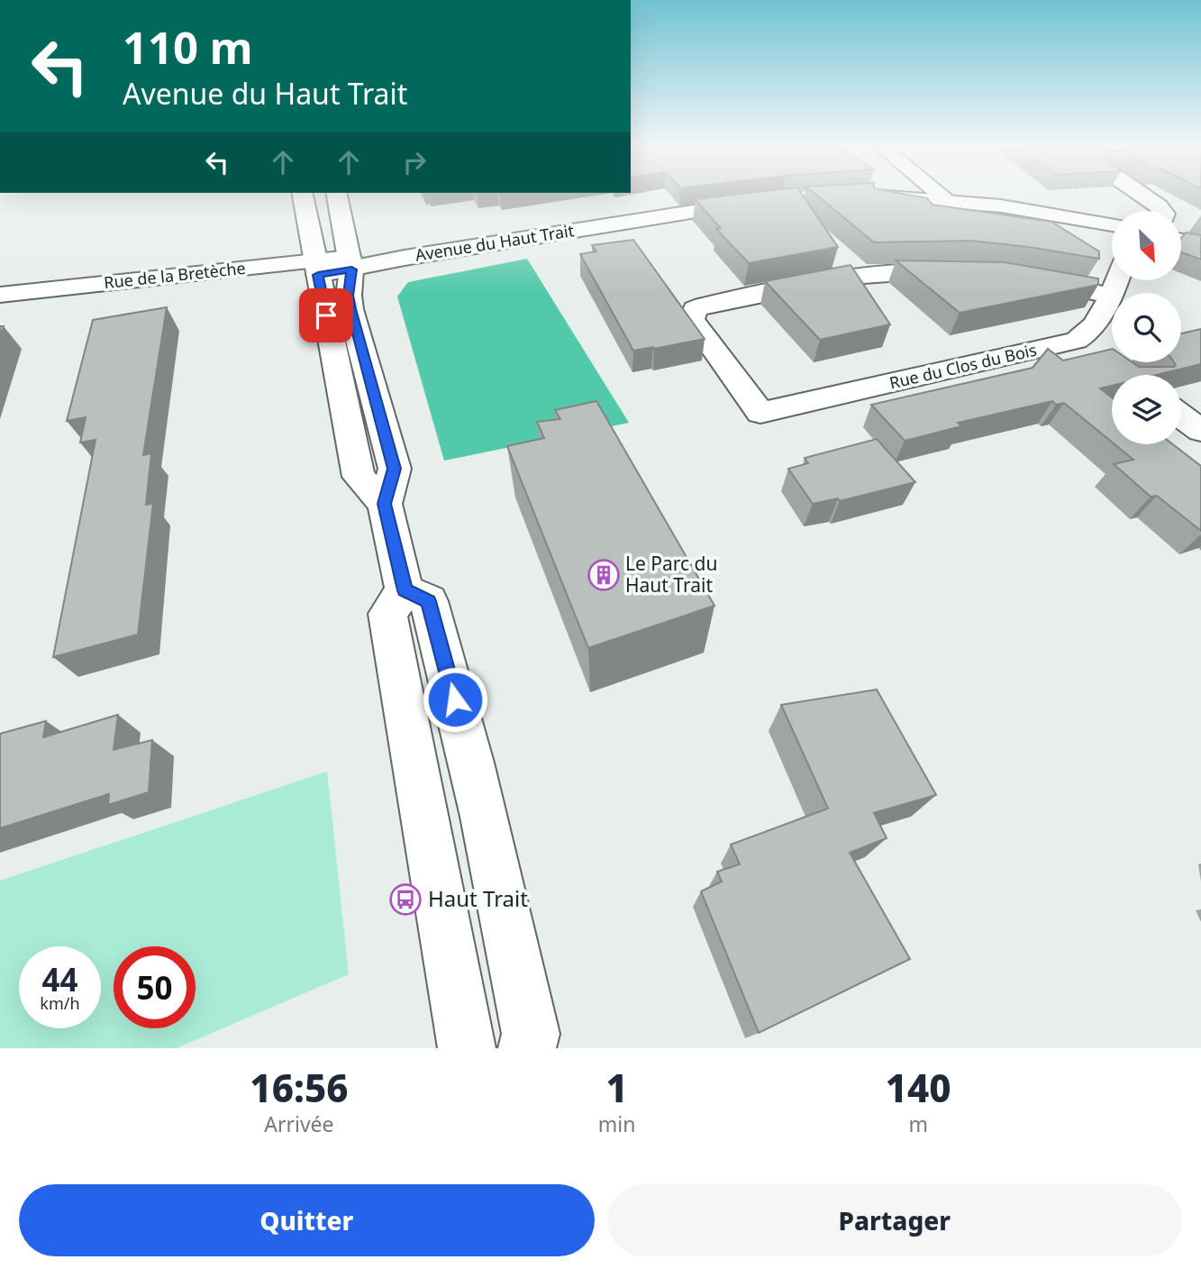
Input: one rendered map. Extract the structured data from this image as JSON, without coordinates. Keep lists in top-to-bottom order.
{
  "streets": {
    "street": ["Avenue du Haut Trait", "Rue de la Bretèche", "Rue du Clos du Bois"]
  },
  "crossings": [
    ["Avenue du Haut Trait", "Rue de la Bretèche"]
  ],
  "places": {
    "building": ["Le Parc du Haut Trait"],
    "bus stop": ["Haut Trait"]
  },
  "north": "bottom right",
  "page": {
    "turn": ["110 m", "Avenue du Haut Trait"],
    "speed": "44 km/h",
    "limit": "50",
    "eta": [
      "16:56",
      "Arrivée",
      "1",
      "min",
      "140",
      "m"
    ],
    "buttons": ["Quitter", "Partager"]
  }
}
